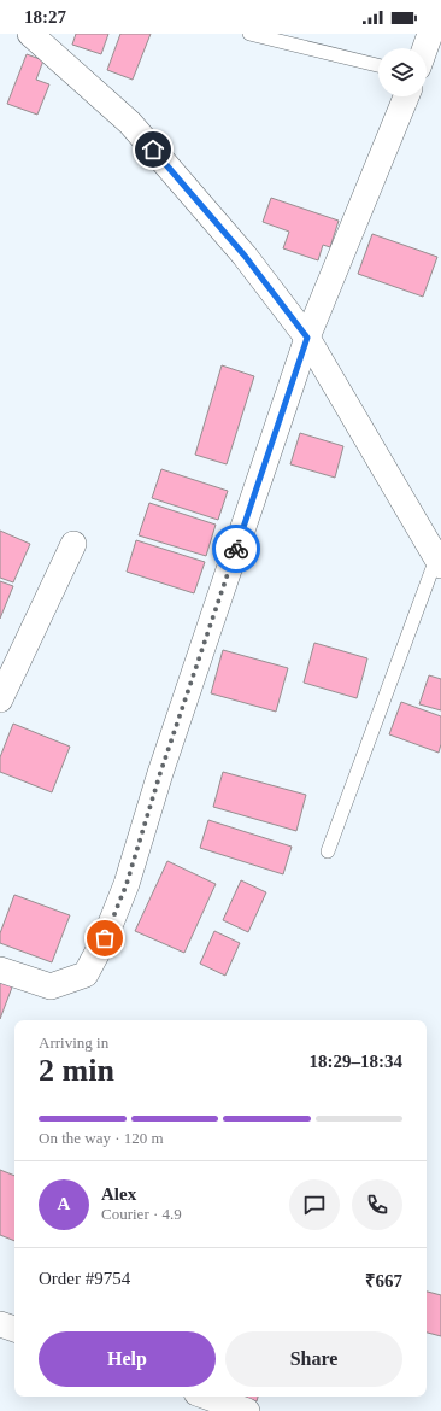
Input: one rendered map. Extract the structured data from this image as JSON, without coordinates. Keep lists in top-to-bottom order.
{
  "page": {
    "status": "18:27",
    "heading": ["2 min", "Arriving in", "18:29–18:34"],
    "panel": [
      "Alex",
      "Courier · 4.9",
      "Order #9754",
      "₹667"
    ],
    "bar": "On the way · 120 m",
    "round": "A",
    "buttons": ["Help", "Share"]
  }
}
